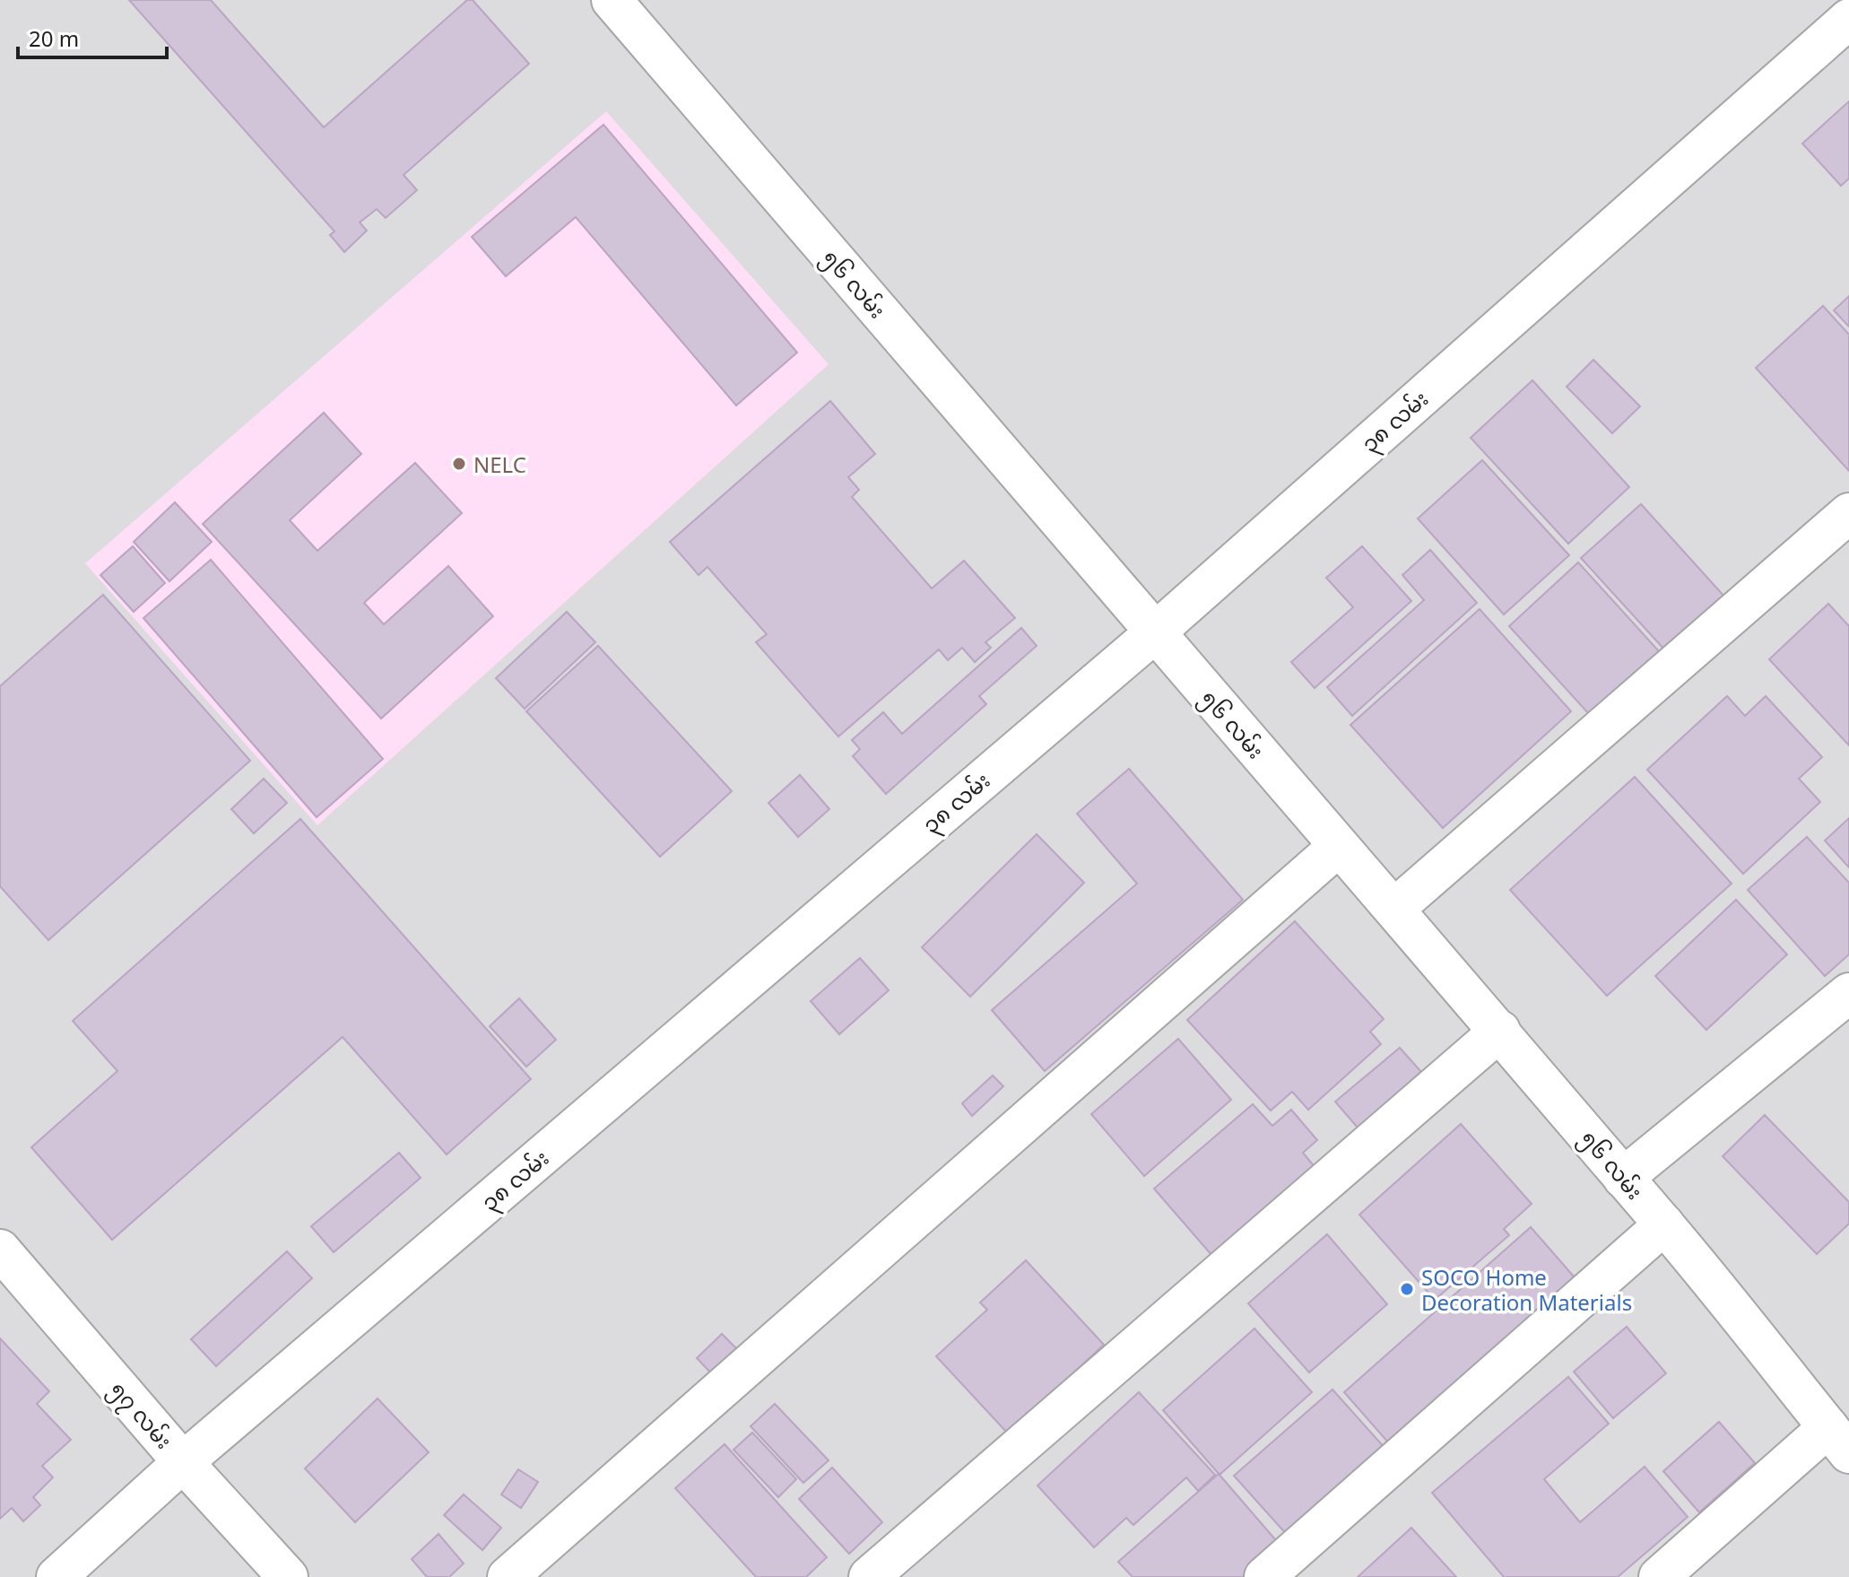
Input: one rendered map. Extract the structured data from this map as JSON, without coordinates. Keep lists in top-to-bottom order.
{
  "streets": {
    "street": ["၅၆ လမ်း", "၃၈ လမ်း", "၅၇ လမ်း"]
  },
  "crossings": [
    ["၅၆ လမ်း", "၃၈ လမ်း"],
    ["၃၈ လမ်း", "၅၇ လမ်း"]
  ],
  "places": ["NELC", "SOCO Home Decoration Materials"],
  "scale_bar": "20 m"
}
